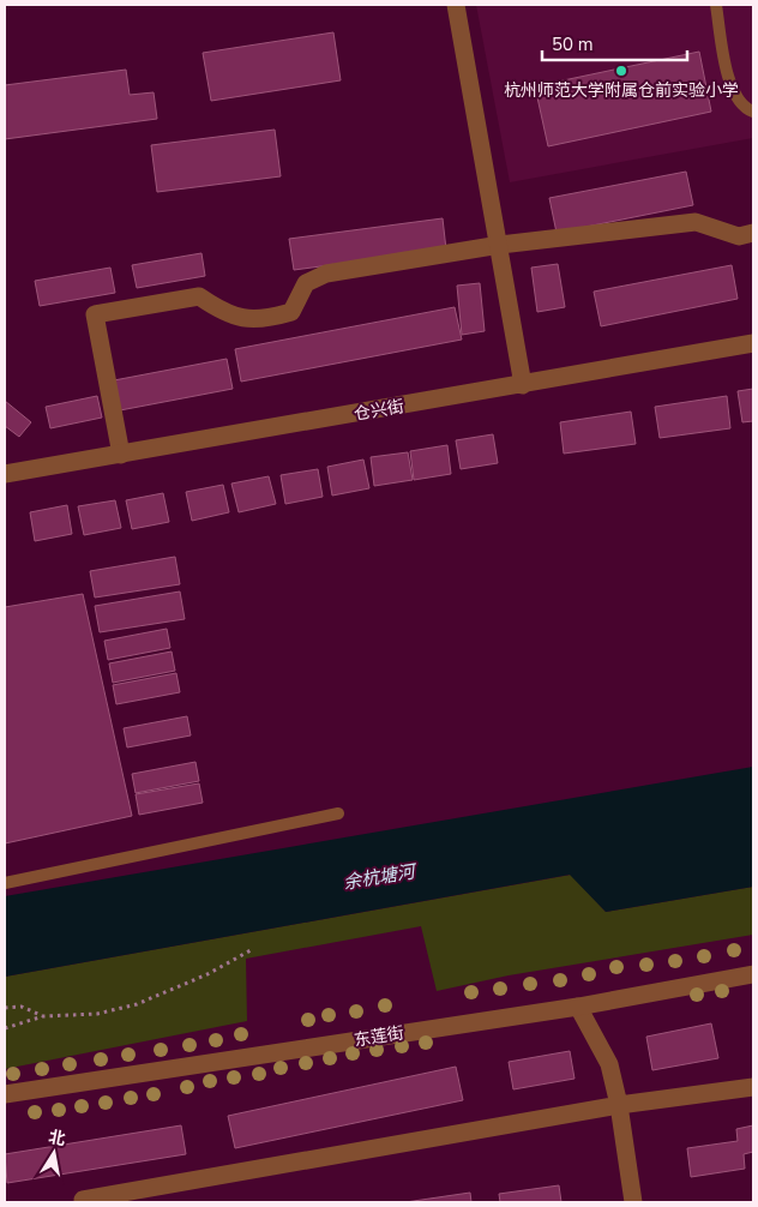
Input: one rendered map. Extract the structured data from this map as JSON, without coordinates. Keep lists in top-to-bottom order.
{
  "streets": {
    "street": ["仓兴街", "东莲街"]
  },
  "water": ["余杭塘河"],
  "places": ["杭州师范大学附属仓前实验小学"],
  "scale_bar": "50 m",
  "north": "top"
}
